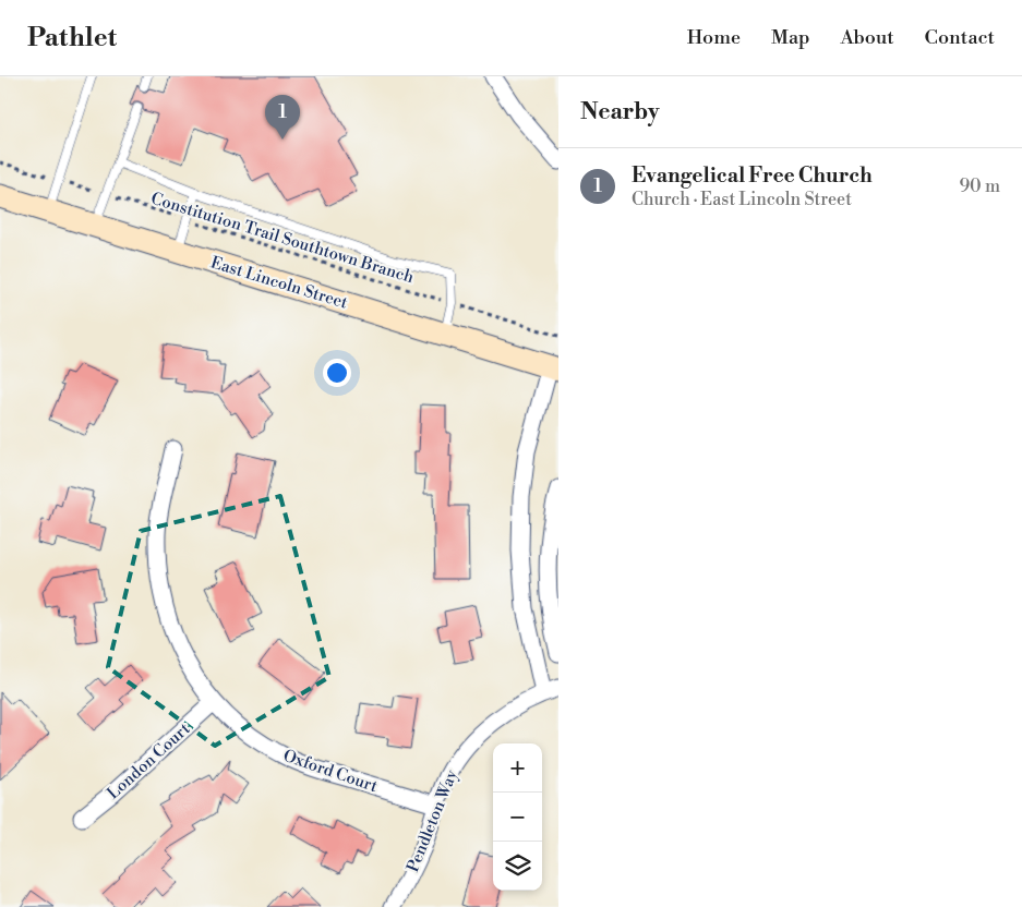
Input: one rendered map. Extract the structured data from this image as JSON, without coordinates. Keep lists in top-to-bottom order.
{
  "streets": {
    "main road": ["East Lincoln Street"],
    "street": ["London Court", "Oxford Court", "Pendleton Way"],
    "path": ["Constitution Trail Southtown Branch"]
  },
  "crossings": [
    ["London Court", "Oxford Court"],
    ["Oxford Court", "Pendleton Way"]
  ],
  "page": {
    "header": "Pathlet",
    "nav": [
      "Home",
      "Map",
      "About",
      "Contact"
    ],
    "heading": "Nearby",
    "pins": "1",
    "list": [
      {
        "mark": "1",
        "name": "Evangelical Free Church",
        "note": "Church · East Lincoln Street",
        "value": "90 m"
      }
    ],
    "map_buttons": ["+", "−"]
  }
}
